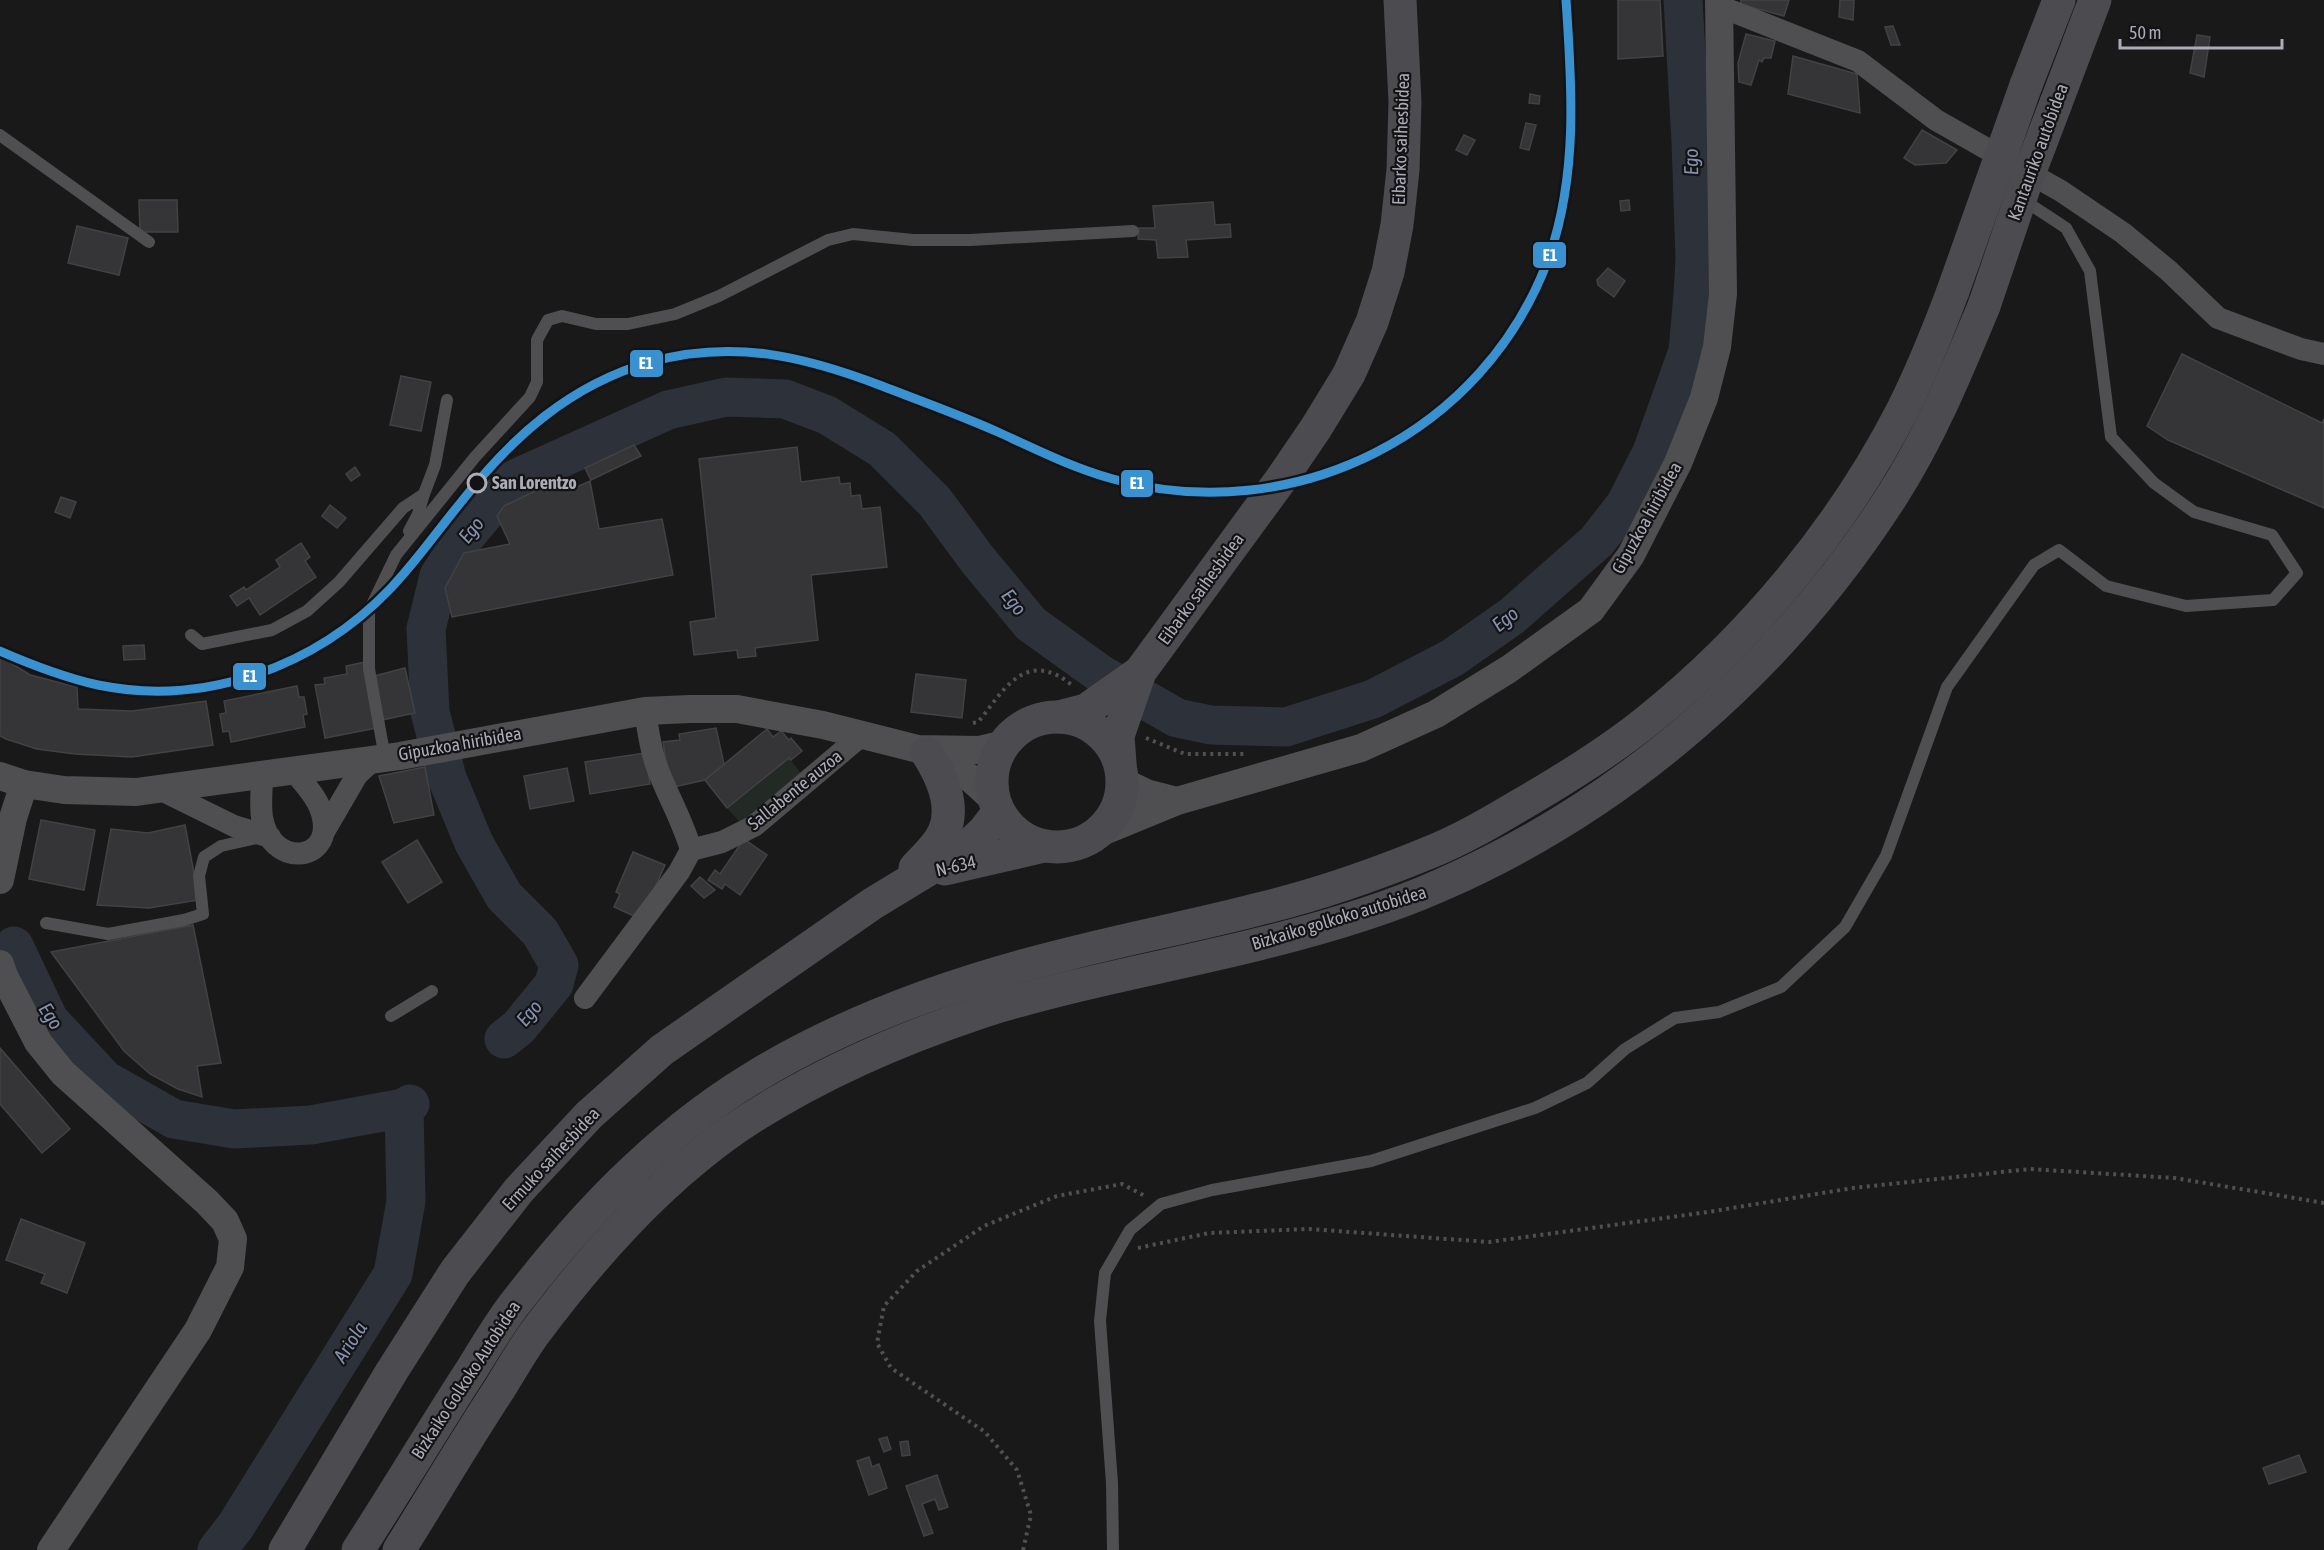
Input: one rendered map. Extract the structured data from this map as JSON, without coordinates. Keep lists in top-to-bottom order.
{
  "streets": {
    "highway": [
      "Eibarko saihesbidea",
      "Kantauriko autobidea",
      "N-634",
      "Bizkaiko golkoko autobidea",
      "Ermuko saihesbidea",
      "Bizkaiko Golkoko Autobidea"
    ],
    "street": ["Gipuzkoa hiribidea", "Sallabente auzoa"]
  },
  "crossings": [
    ["Eibarko saihesbidea", "Gipuzkoa hiribidea"],
    ["Eibarko saihesbidea", "N-634"],
    ["Kantauriko autobidea", "Bizkaiko golkoko autobidea"],
    ["Gipuzkoa hiribidea", "Sallabente auzoa"],
    ["Gipuzkoa hiribidea", "N-634"],
    ["N-634", "Ermuko saihesbidea"],
    ["Bizkaiko golkoko autobidea", "Bizkaiko Golkoko Autobidea"]
  ],
  "water": ["Ego", "Ariola"],
  "places": ["San Lorentzo"],
  "lines": ["transit line E1"],
  "scale_bar": "50 m"
}
